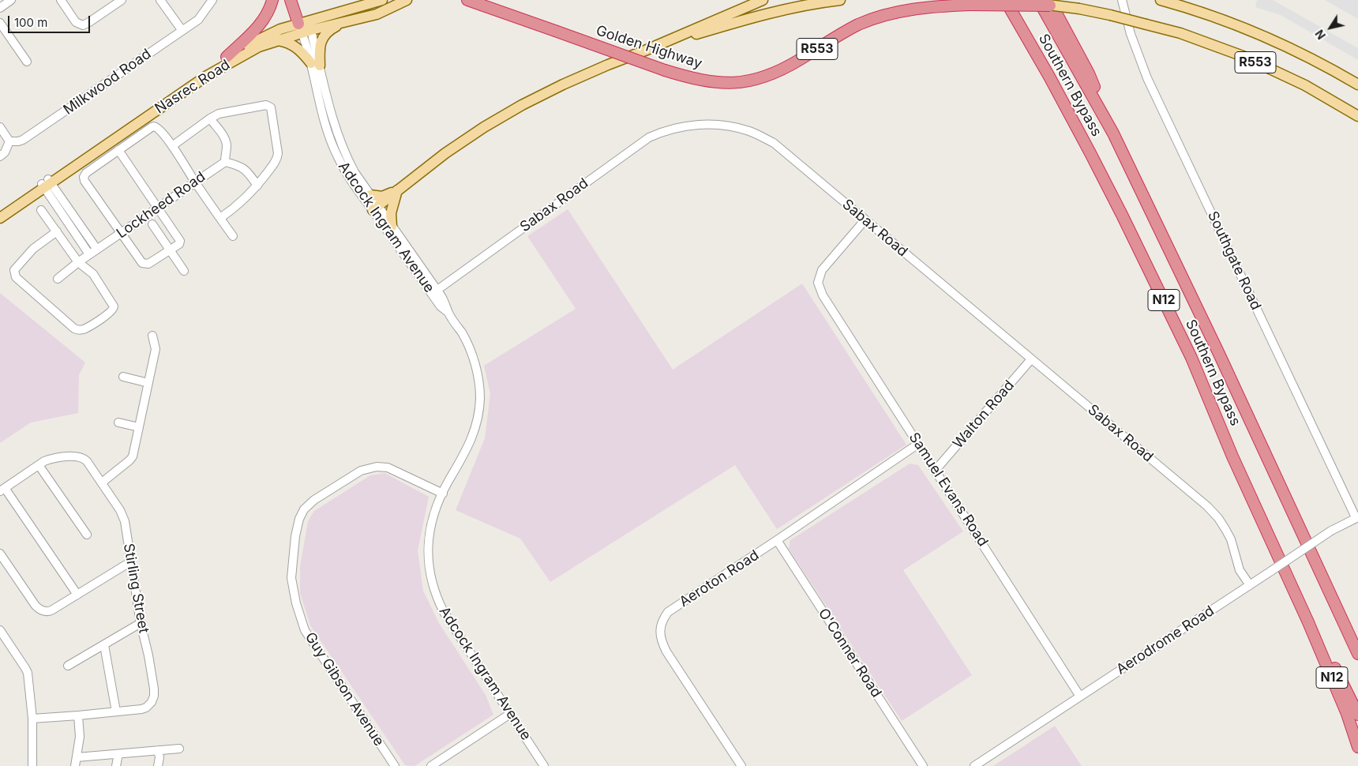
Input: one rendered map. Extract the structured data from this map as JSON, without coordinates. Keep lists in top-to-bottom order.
{
  "streets": {
    "highway": [
      "Golden Highway",
      "R553",
      "Southern Bypass",
      "N12"
    ],
    "main road": ["Nasrec Road"],
    "street": [
      "Milkwood Road",
      "Lockheed Road",
      "Sabax Road",
      "Adcock Ingram Avenue",
      "Southgate Road",
      "Walton Road",
      "Samuel Evans Road",
      "Aeroton Road",
      "Stirling Street",
      "Aerodrome Road",
      "O'Conner Road",
      "Guy Gibson Avenue"
    ]
  },
  "crossings": [
    ["Nasrec Road", "Adcock Ingram Avenue"],
    ["Sabax Road", "Adcock Ingram Avenue"],
    ["Sabax Road", "Walton Road"],
    ["Sabax Road", "Samuel Evans Road"],
    ["Sabax Road", "Aerodrome Road"],
    ["Adcock Ingram Avenue", "Guy Gibson Avenue"],
    ["Southgate Road", "Aerodrome Road"],
    ["Walton Road", "Samuel Evans Road"],
    ["Samuel Evans Road", "Aeroton Road"],
    ["Samuel Evans Road", "Aerodrome Road"],
    ["Aeroton Road", "O'Conner Road"]
  ],
  "scale_bar": "100 m",
  "north": "bottom left"
}
